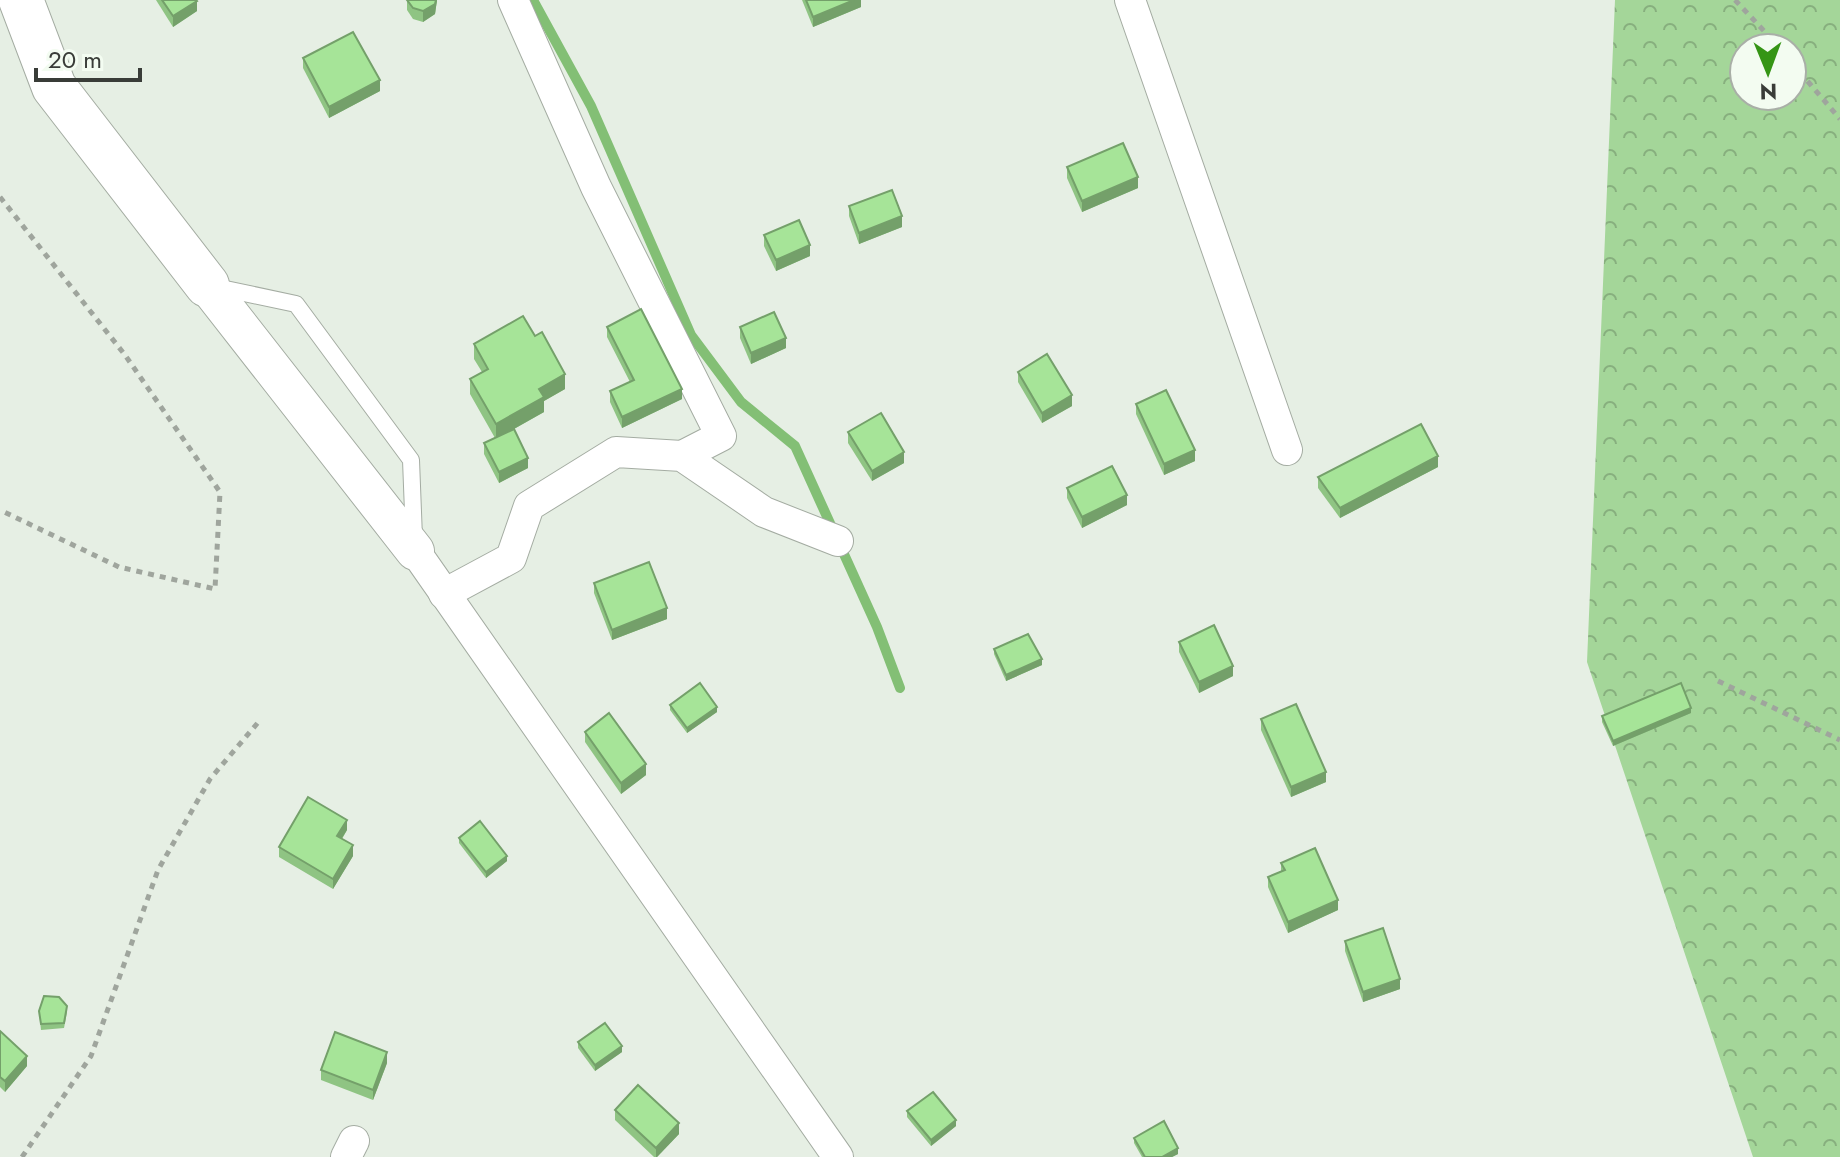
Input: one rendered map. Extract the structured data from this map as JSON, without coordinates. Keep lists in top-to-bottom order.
{
  "scale_bar": "20 m",
  "north": "bottom"
}
